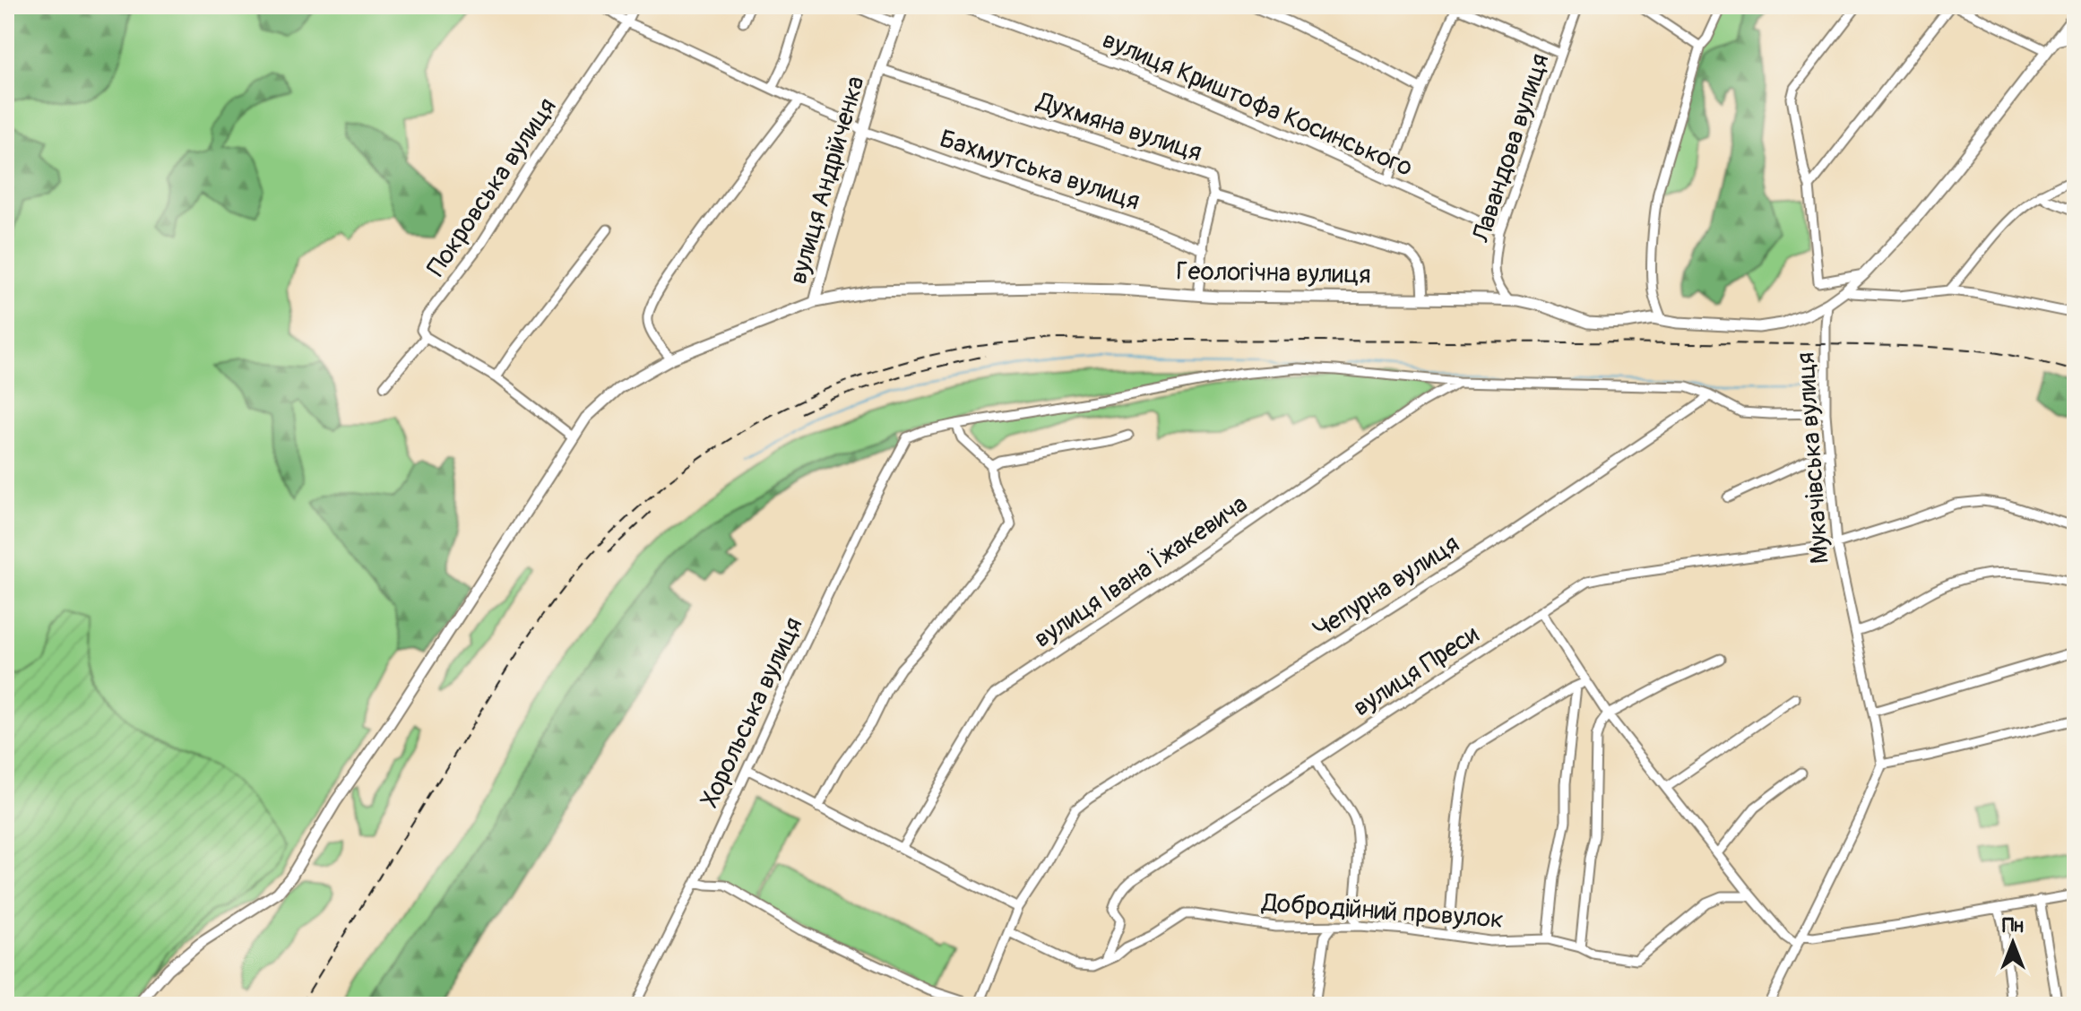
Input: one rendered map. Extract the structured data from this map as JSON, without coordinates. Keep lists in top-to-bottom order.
{
  "streets": {
    "street": [
      "вулиця Криштофа Косинського",
      "Духмяна вулиця",
      "Лавандова вулиця",
      "Бахмутська вулиця",
      "вулиця Андрійченка",
      "Покровська вулиця",
      "Геологічна вулиця",
      "Мукачівська вулиця",
      "вулиця Івана Їжакевича",
      "Чепурна вулиця",
      "вулиця Преси",
      "Хорольська вулиця",
      "Добродійний провулок"
    ]
  },
  "crossings": [
    ["вулиця Криштофа Косинського", "Лавандова вулиця"],
    ["Духмяна вулиця", "вулиця Андрійченка"],
    ["Духмяна вулиця", "Геологічна вулиця"],
    ["Лавандова вулиця", "Геологічна вулиця"],
    ["Бахмутська вулиця", "вулиця Андрійченка"],
    ["Бахмутська вулиця", "Покровська вулиця"],
    ["вулиця Андрійченка", "Геологічна вулиця"],
    ["Геологічна вулиця", "Мукачівська вулиця"],
    ["Мукачівська вулиця", "вулиця Преси"],
    ["Чепурна вулиця", "Добродійний провулок"],
    ["вулиця Преси", "Добродійний провулок"]
  ],
  "north": "top"
}
